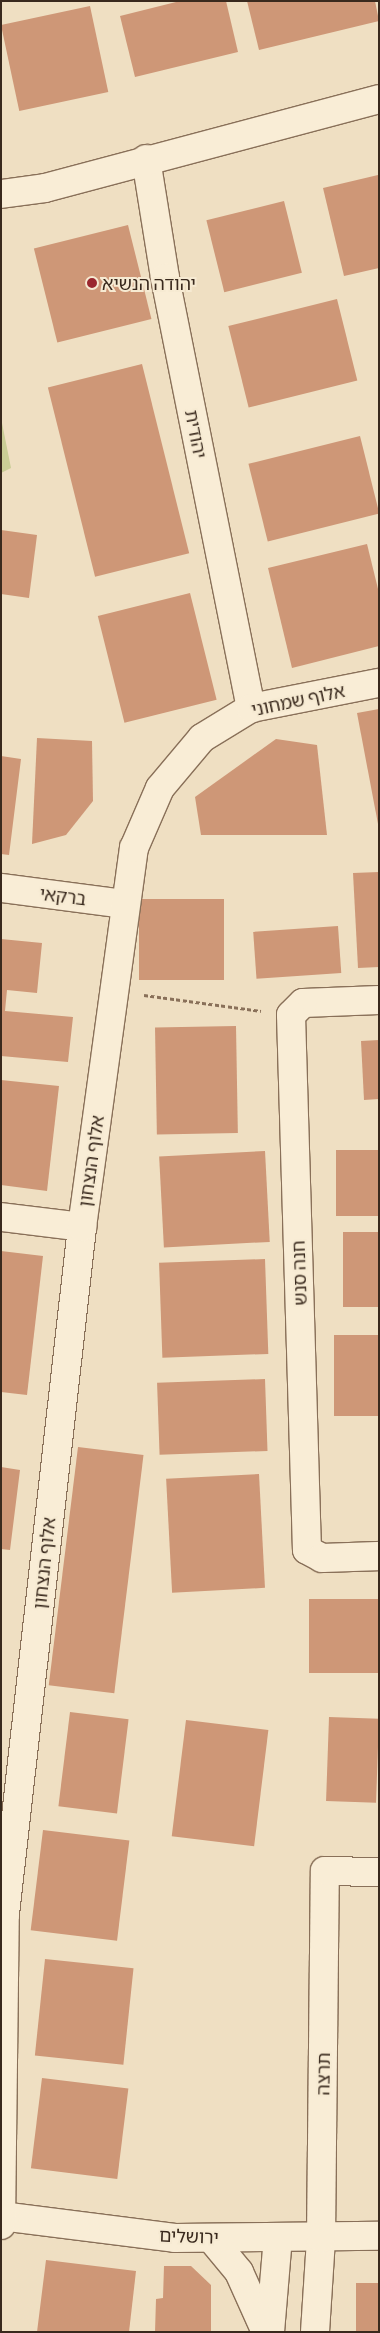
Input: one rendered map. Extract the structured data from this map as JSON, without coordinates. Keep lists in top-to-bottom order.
{
  "streets": {
    "street": [
      "יהודית",
      "אלוף שמחוני",
      "ברקאי",
      "אלוף הנצחון",
      "חנה סנש",
      "תרצה",
      "ירושלים"
    ]
  },
  "crossings": [
    ["יהודית", "אלוף שמחוני"],
    ["אלוף שמחוני", "ברקאי"],
    ["אלוף שמחוני", "אלוף הנצחון"],
    ["ברקאי", "אלוף הנצחון"],
    ["אלוף הנצחון", "ירושלים"],
    ["תרצה", "ירושלים"]
  ],
  "places": ["יהודה הנשיא"]
}
